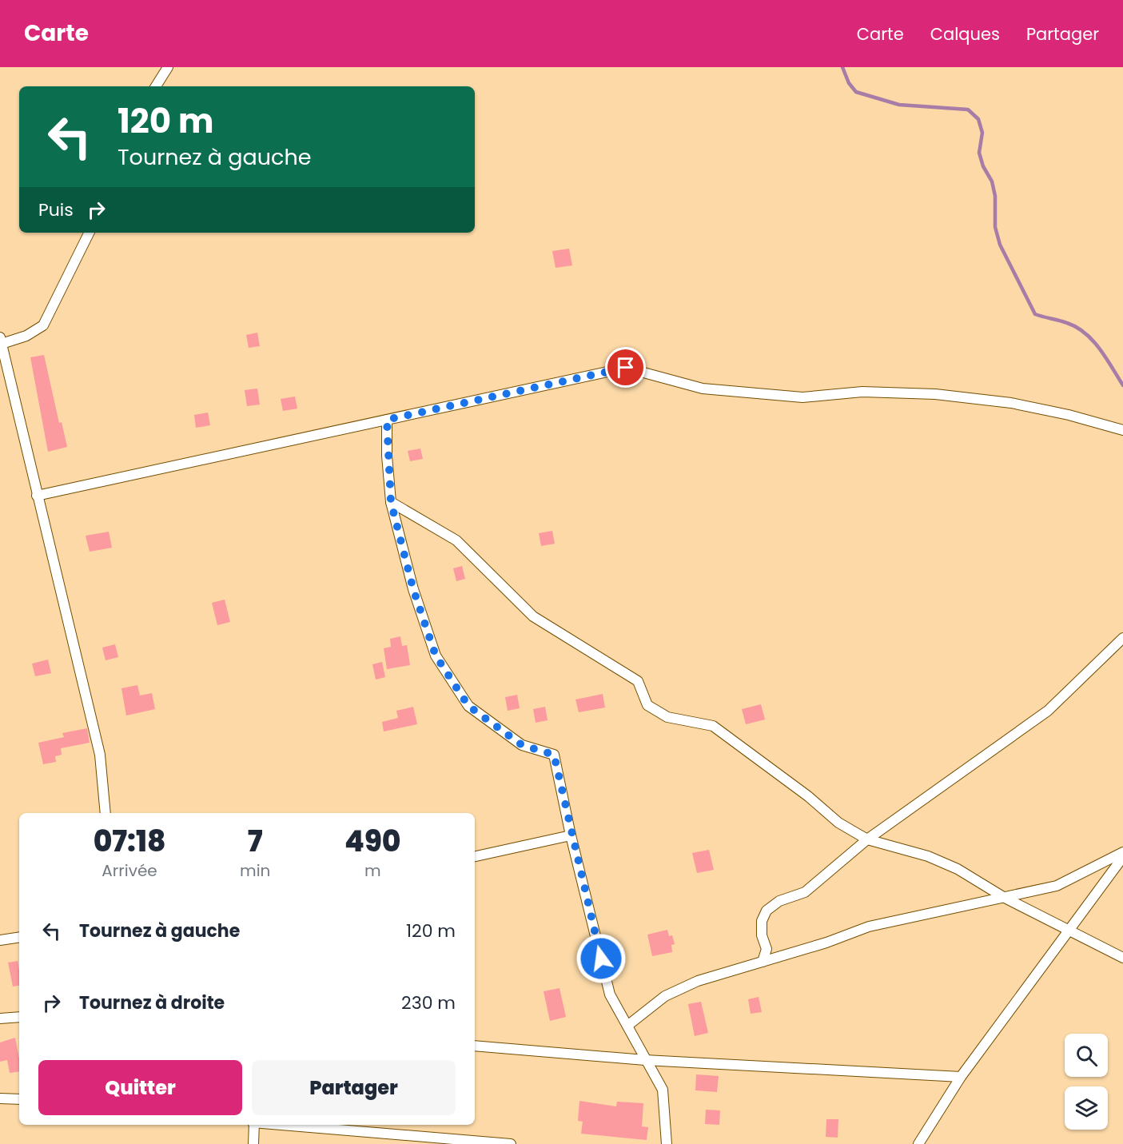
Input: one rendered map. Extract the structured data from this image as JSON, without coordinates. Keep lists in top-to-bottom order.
{
  "page": {
    "header": "Carte",
    "nav": ["Carte", "Calques", "Partager"],
    "turn": ["120 m", "Tournez à gauche"],
    "then": "Puis",
    "eta": [
      "07:18",
      "Arrivée",
      "7",
      "min",
      "490",
      "m"
    ],
    "list": [
      {
        "name": "Tournez à gauche",
        "value": "120 m"
      },
      {
        "name": "Tournez à droite",
        "value": "230 m"
      }
    ],
    "buttons": ["Quitter", "Partager"]
  }
}
